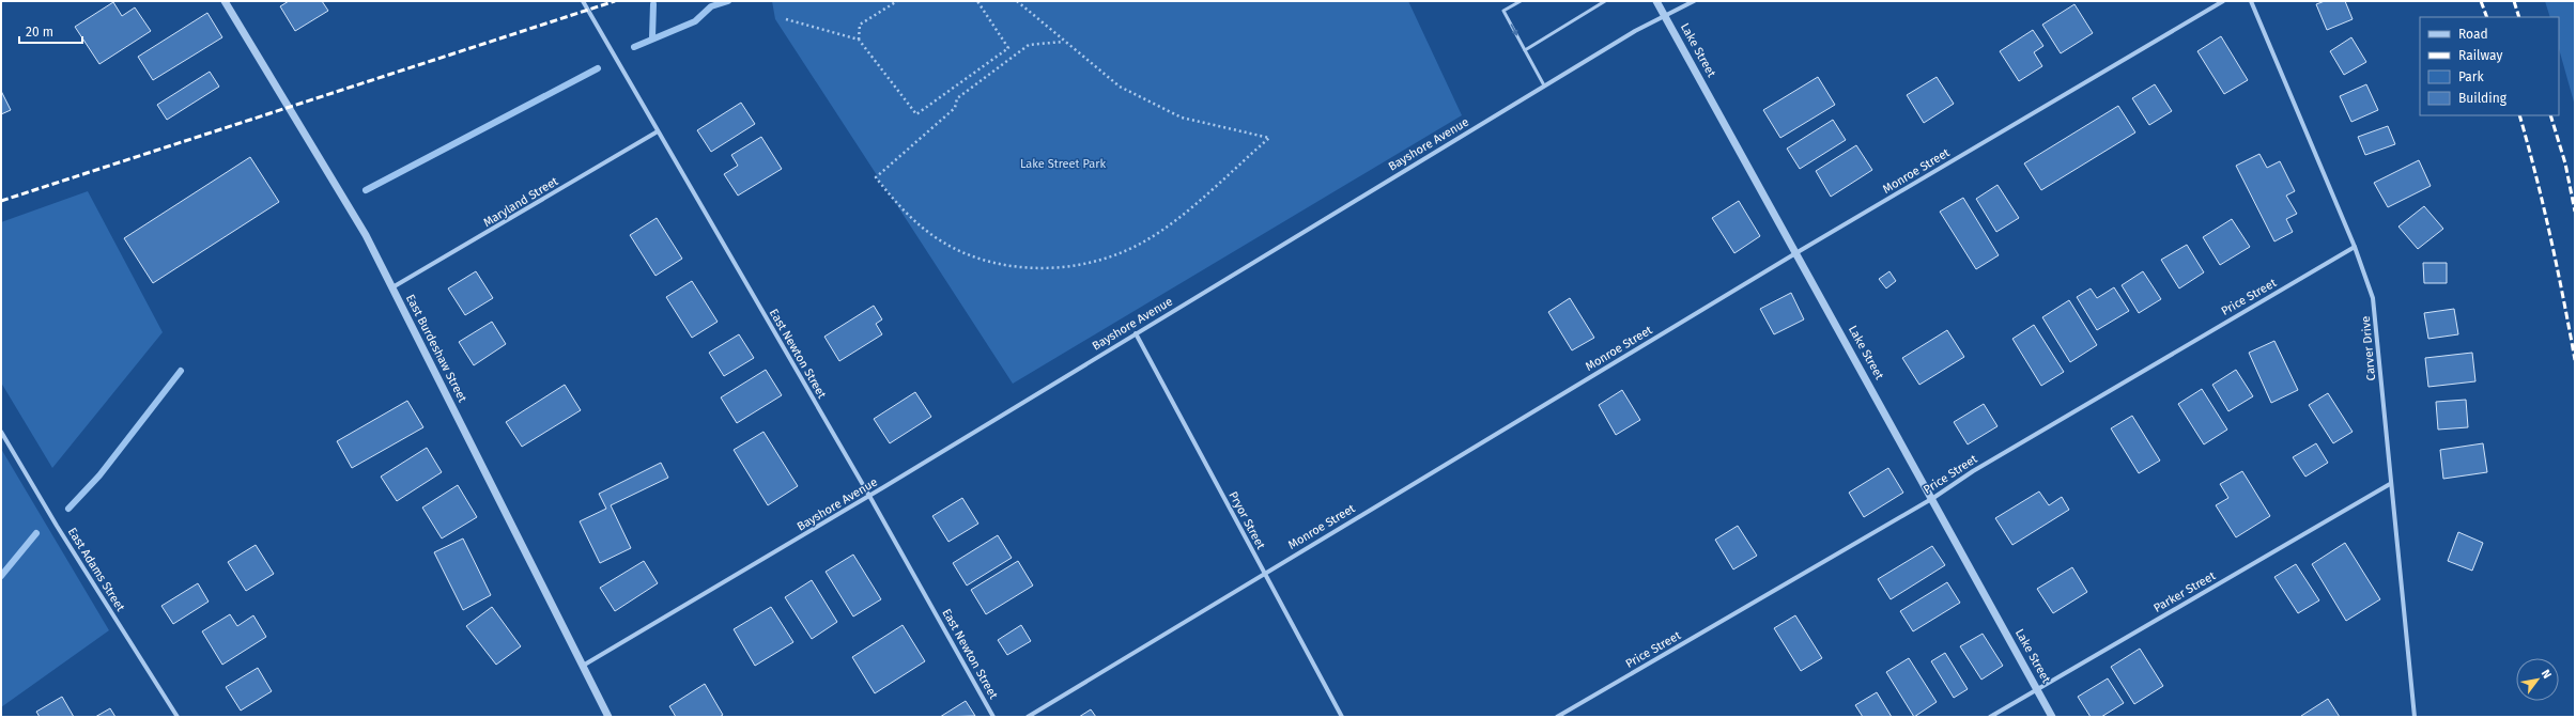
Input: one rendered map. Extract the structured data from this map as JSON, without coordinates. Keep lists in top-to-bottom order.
{
  "streets": {
    "street": [
      "Lake Street",
      "Bayshore Avenue",
      "Monroe Street",
      "Maryland Street",
      "Price Street",
      "East Burdeshaw Street",
      "Carver Drive",
      "East Newton Street",
      "Pryor Street",
      "East Adams Street",
      "Parker Street"
    ]
  },
  "crossings": [
    ["Lake Street", "Bayshore Avenue"],
    ["Lake Street", "Monroe Street"],
    ["Lake Street", "Price Street"],
    ["Lake Street", "Parker Street"],
    ["Bayshore Avenue", "East Burdeshaw Street"],
    ["Bayshore Avenue", "East Newton Street"],
    ["Bayshore Avenue", "Pryor Street"],
    ["Monroe Street", "Pryor Street"],
    ["Maryland Street", "East Burdeshaw Street"],
    ["Maryland Street", "East Newton Street"],
    ["Price Street", "Carver Drive"],
    ["Carver Drive", "Parker Street"]
  ],
  "parks": ["Lake Street Park"],
  "legend": [
    "Road",
    "Railway",
    "Park",
    "Building"
  ],
  "scale_bar": "20 m",
  "north": "top right"
}
